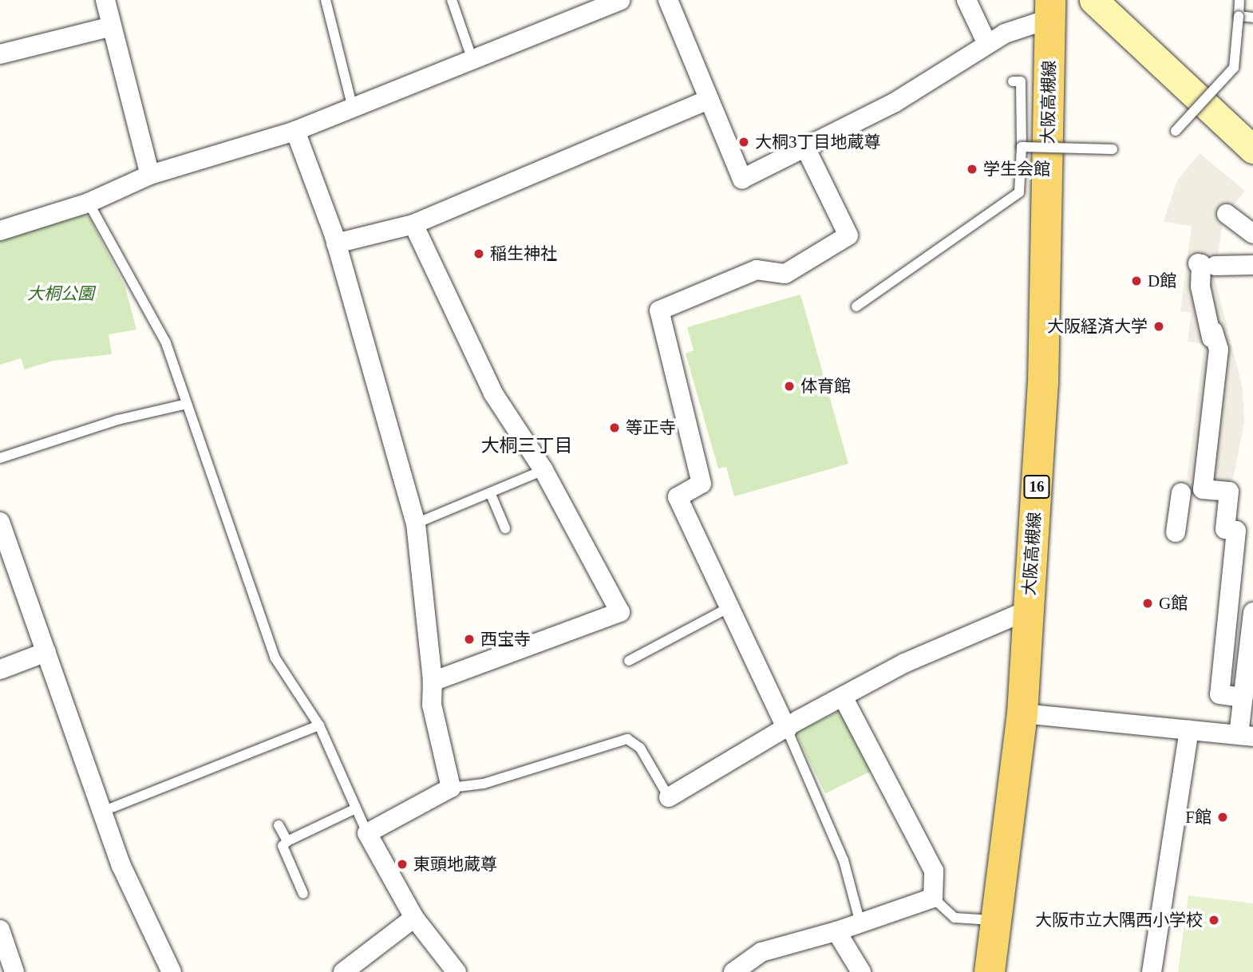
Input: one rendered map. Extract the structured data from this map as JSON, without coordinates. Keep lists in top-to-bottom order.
{
  "streets": {
    "main road": ["大阪高槻線", "16"]
  },
  "districts": ["大桐三丁目"],
  "parks": ["大桐公園"],
  "places": [
    "大桐3丁目地蔵尊",
    "学生会館",
    "稲生神社",
    "D館",
    "大阪経済大学",
    "体育館",
    "等正寺",
    "G館",
    "西宝寺",
    "F館",
    "東頭地蔵尊",
    "大阪市立大隅西小学校"
  ]
}
